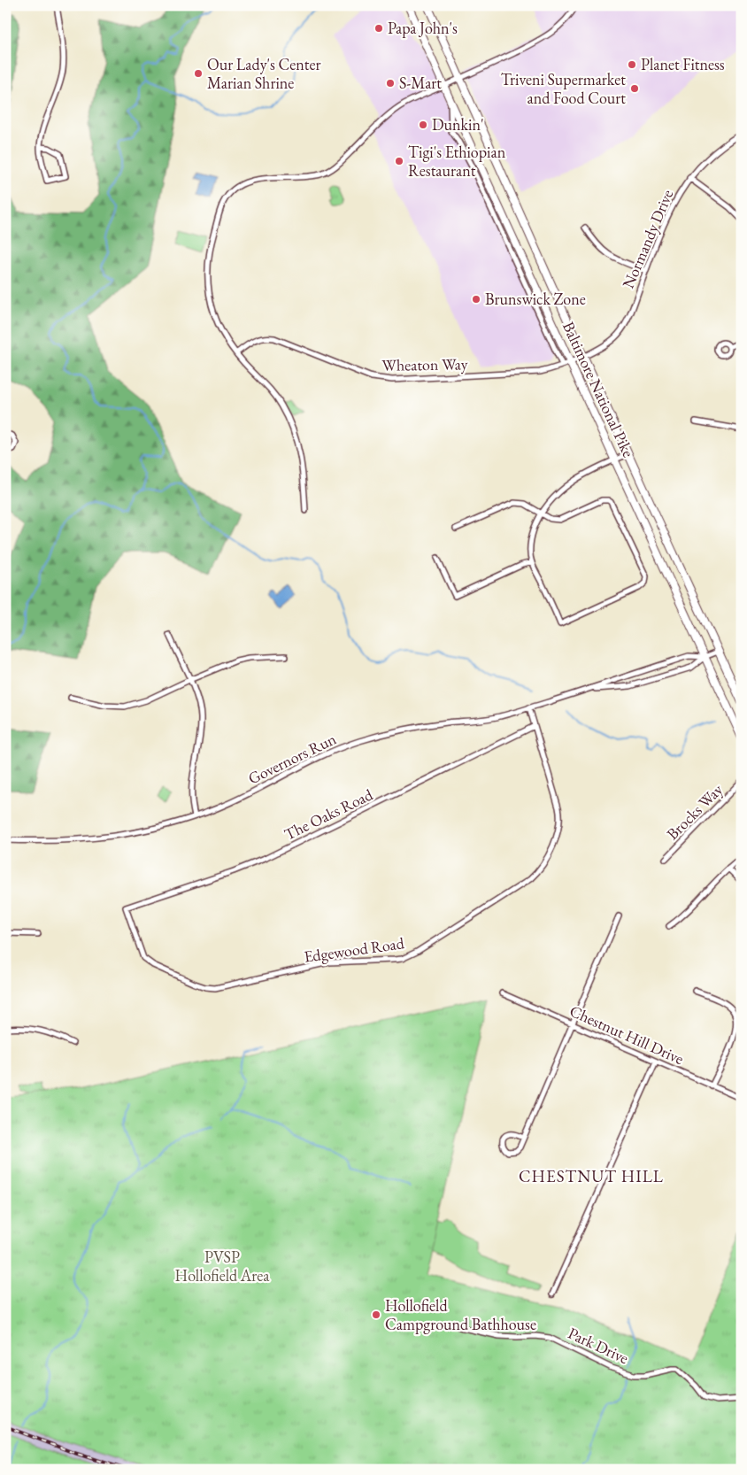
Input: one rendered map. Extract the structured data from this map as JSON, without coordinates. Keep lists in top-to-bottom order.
{
  "streets": {
    "main road": ["Baltimore National Pike"],
    "street": [
      "Normandy Drive",
      "Wheaton Way",
      "Governors Run",
      "Brocks Way",
      "The Oaks Road",
      "Edgewood Road",
      "Chestnut Hill Drive",
      "Park Drive"
    ]
  },
  "crossings": [
    ["Normandy Drive", "Wheaton Way"],
    ["Normandy Drive", "Baltimore National Pike"],
    ["Wheaton Way", "Baltimore National Pike"],
    ["Baltimore National Pike", "Governors Run"],
    ["Governors Run", "Edgewood Road"],
    ["The Oaks Road", "Edgewood Road"]
  ],
  "districts": ["CHESTNUT HILL"],
  "parks": ["PVSP Hollofield Area"],
  "places": [
    "Papa John's",
    "Planet Fitness",
    "Our Lady's Center Marian Shrine",
    "S-Mart",
    "Triveni Supermarket and Food Court",
    "Dunkin'",
    "Tigi's Ethiopian Restaurant",
    "Brunswick Zone",
    "Hollofield Campground Bathhouse"
  ]
}
